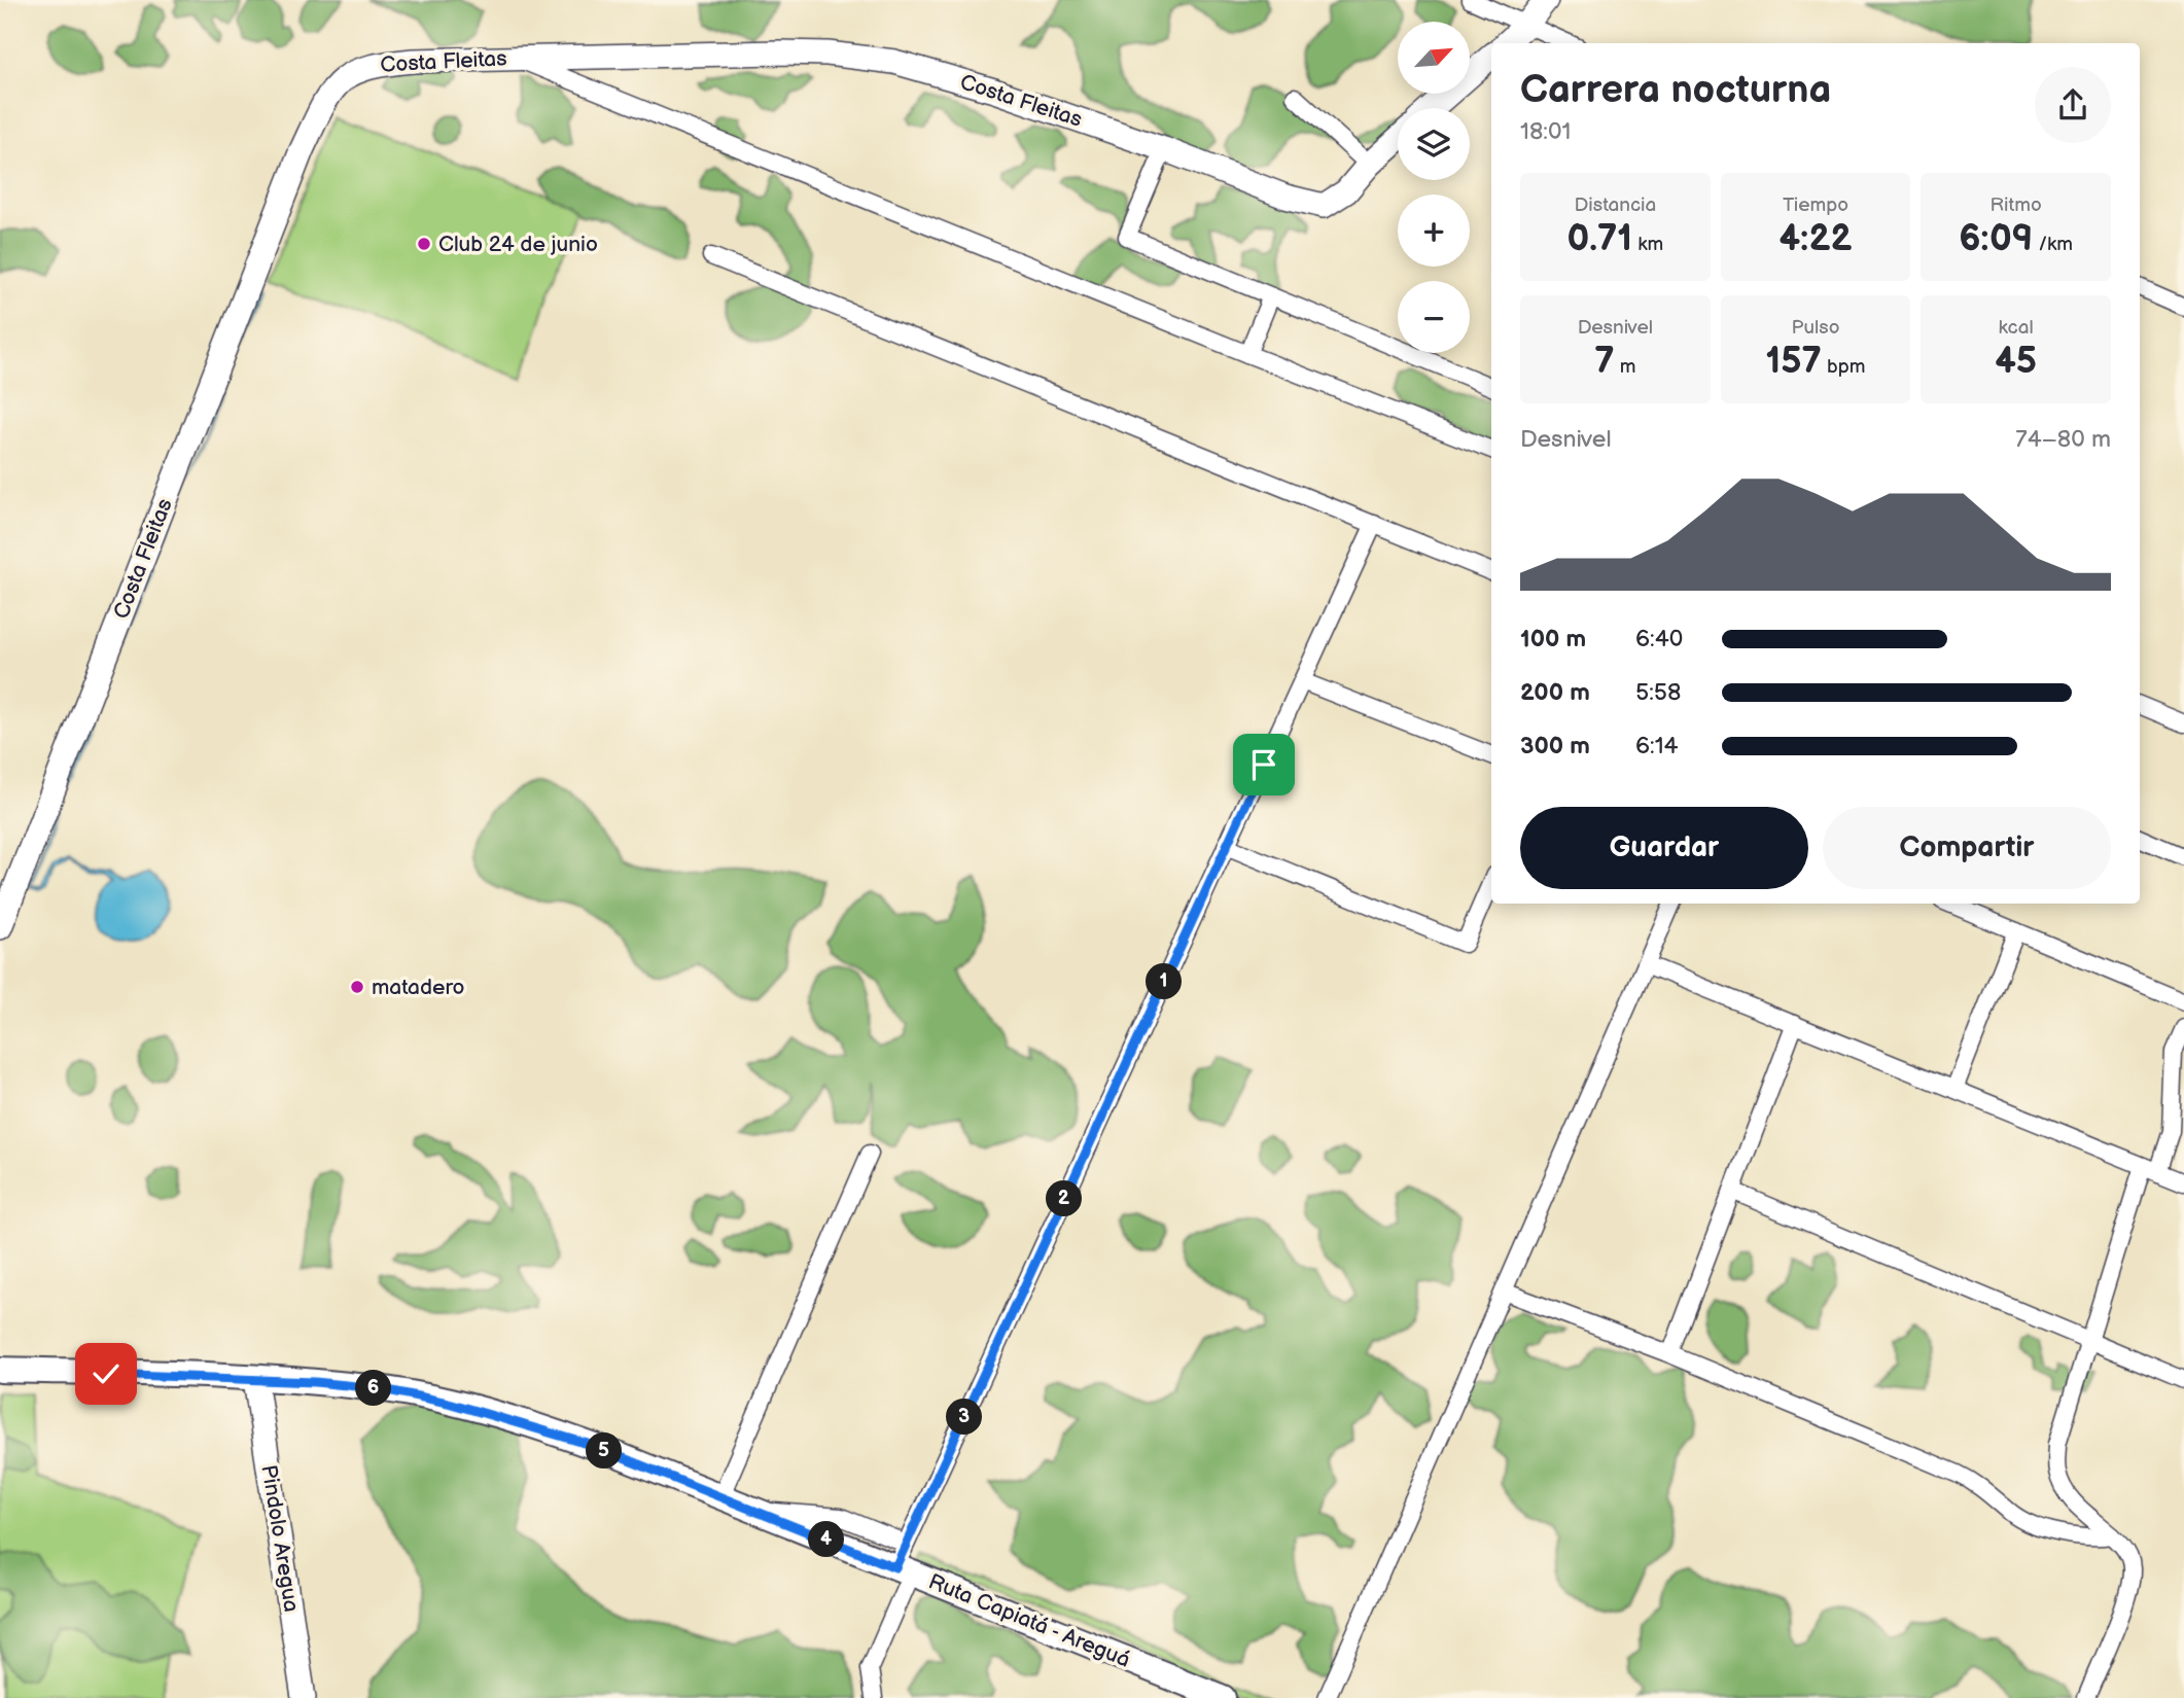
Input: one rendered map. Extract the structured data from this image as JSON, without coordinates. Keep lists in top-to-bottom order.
{
  "streets": {
    "main road": ["Costa Fleitas", "Pindolo Aregua", "Ruta Capiatá - Areguá"]
  },
  "crossings": [
    ["Pindolo Aregua", "Ruta Capiatá - Areguá"]
  ],
  "places": ["Club 24 de junio", "matadero"],
  "north": "top right",
  "page": {
    "map_buttons": ["+", "−"],
    "heading": ["Carrera nocturna", "18:01"],
    "stats": [
      ["Distancia", "0.71 km"],
      ["Tiempo", "4:22"],
      ["Ritmo", "6:09 /km"],
      ["Desnivel", "7 m"],
      ["Pulso", "157 bpm"],
      ["kcal", "45"]
    ],
    "chart": ["Desnivel", "74–80 m"],
    "list": [
      {
        "name": "100 m",
        "note": "6:40"
      },
      {
        "name": "200 m",
        "note": "5:58"
      },
      {
        "name": "300 m",
        "note": "6:14"
      }
    ],
    "buttons": ["Guardar", "Compartir"],
    "pins": [
      "1",
      "2",
      "6",
      "3",
      "5",
      "4"
    ]
  }
}
